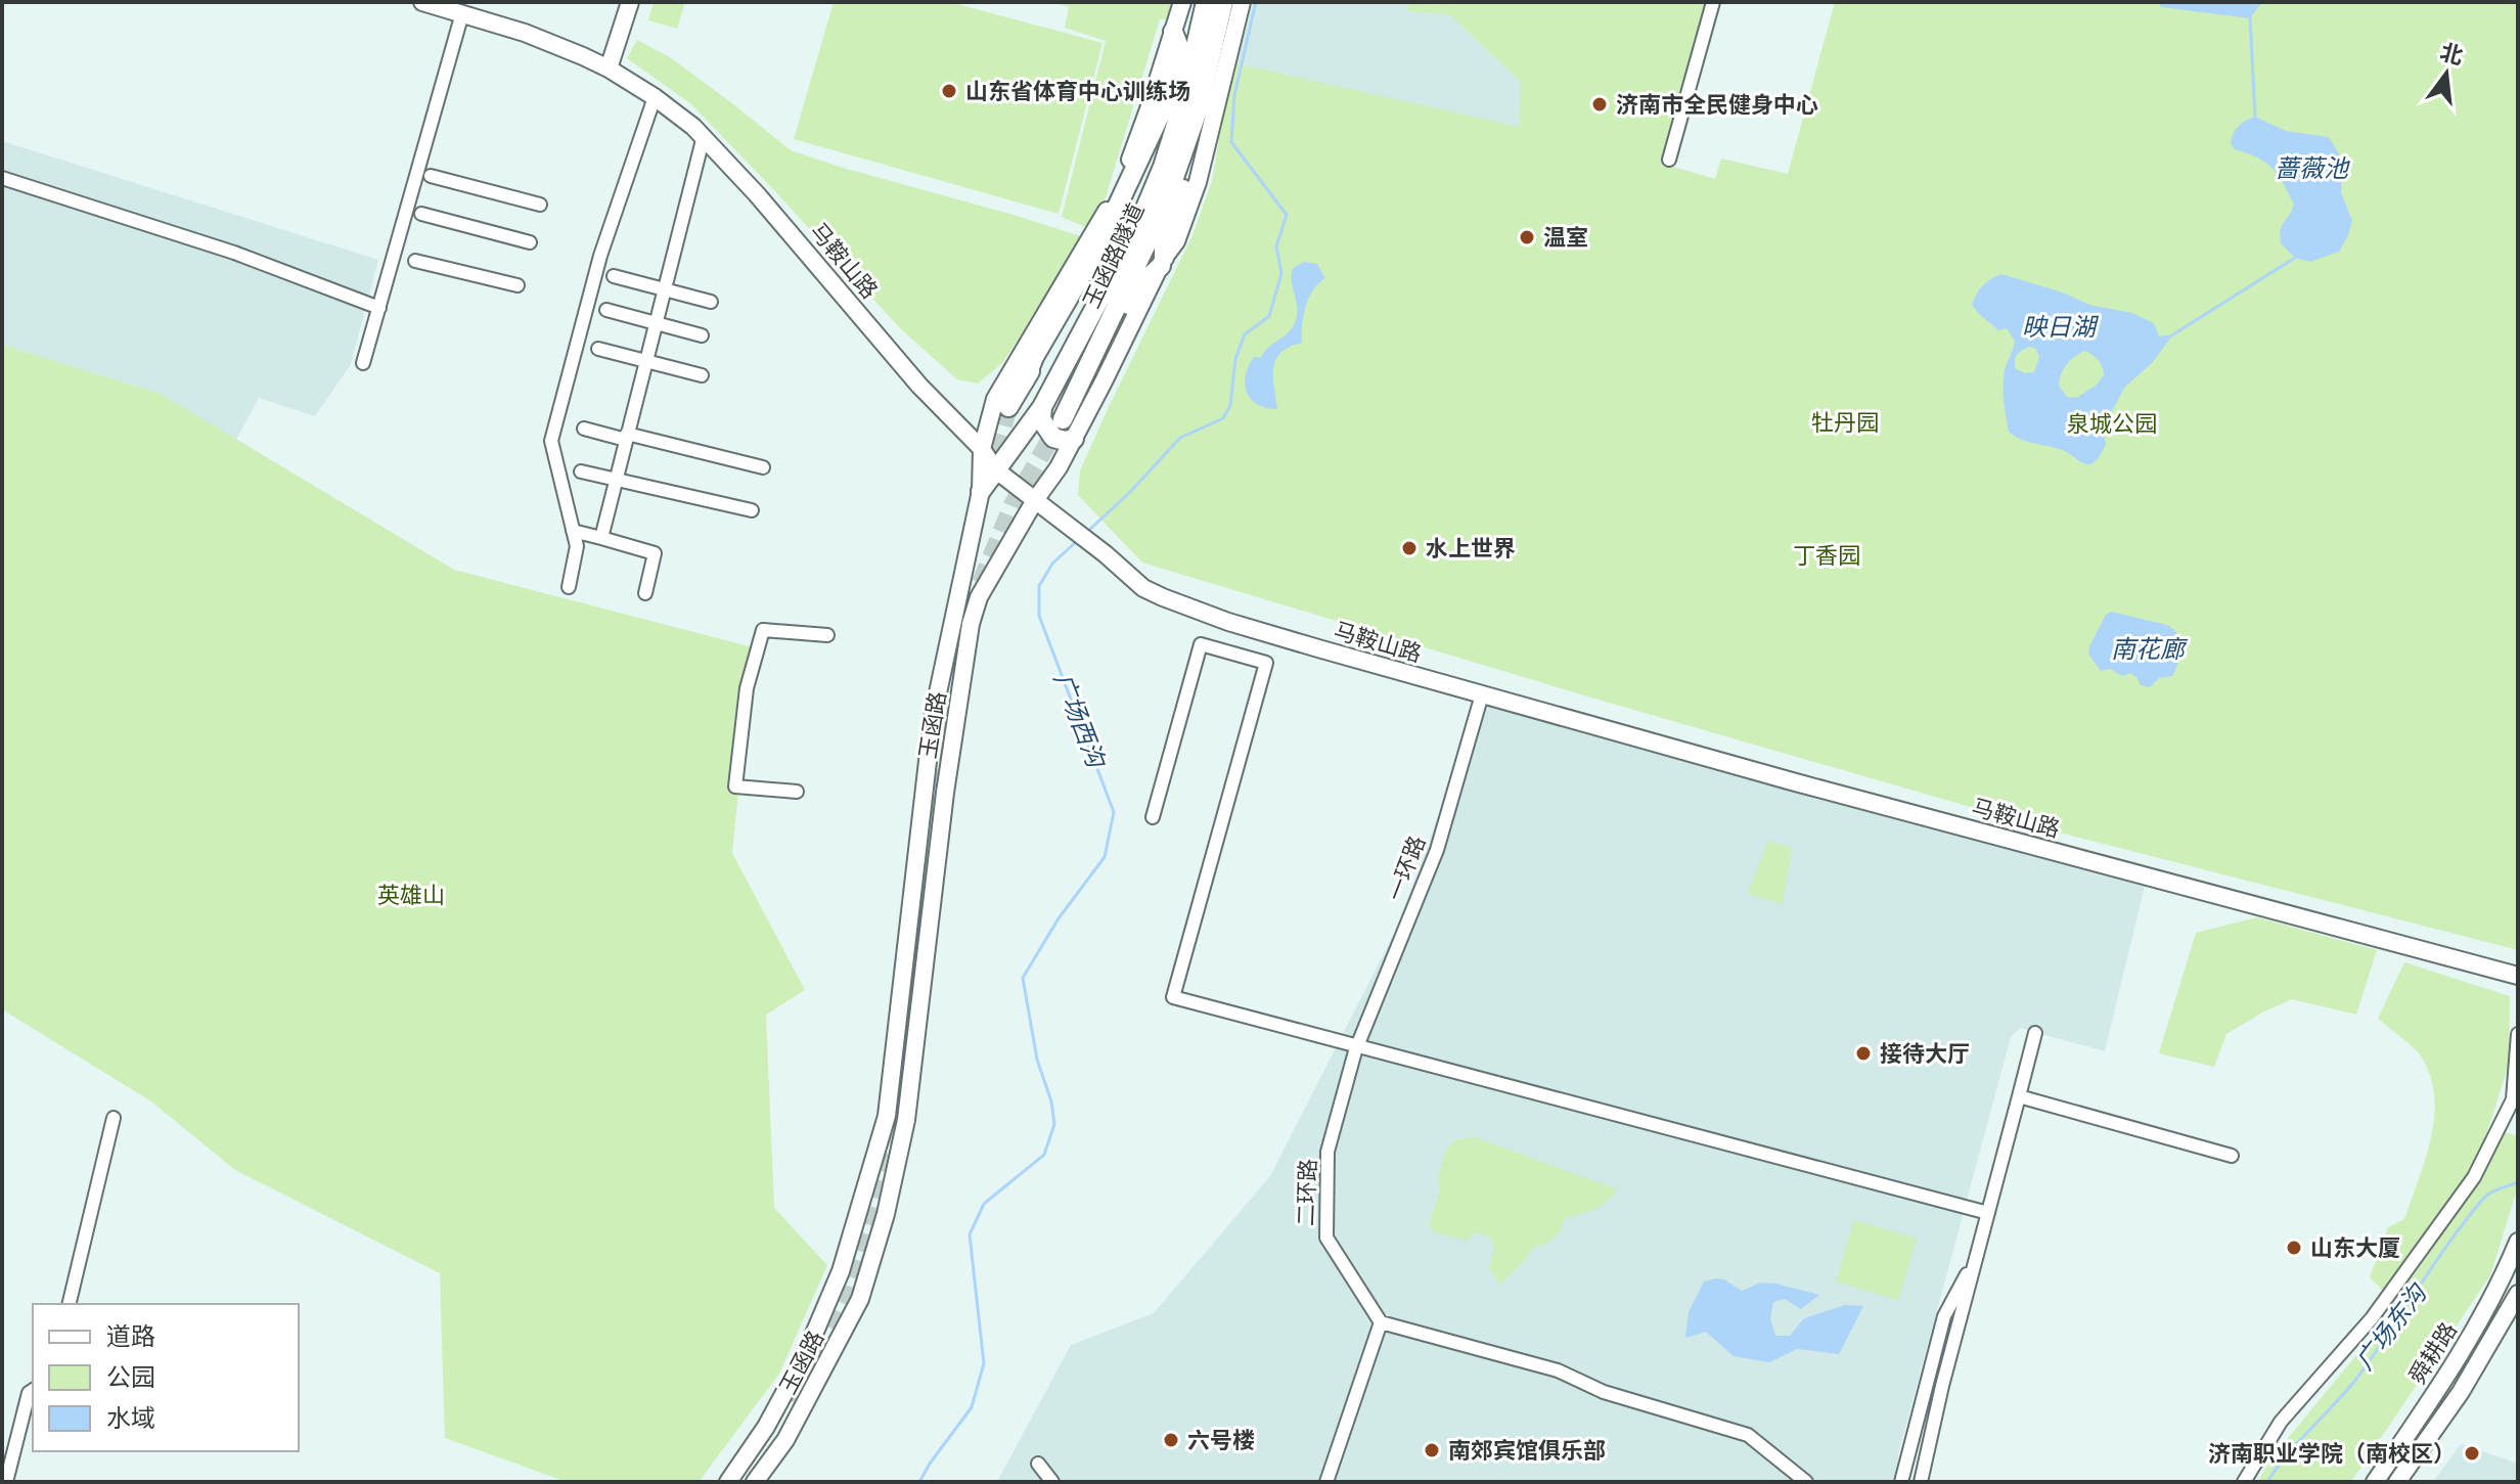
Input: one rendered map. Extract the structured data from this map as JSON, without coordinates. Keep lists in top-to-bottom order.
{
  "streets": {
    "highway": ["玉函路隧道"],
    "main road": ["马鞍山路", "玉函路", "舜耕路"],
    "street": ["一环路", "二环路"]
  },
  "crossings": [
    ["马鞍山路", "玉函路"],
    ["马鞍山路", "一环路"],
    ["一环路", "二环路"]
  ],
  "water": [
    "蔷薇池",
    "映日湖",
    "南花廊",
    "广场西沟",
    "广场东沟"
  ],
  "parks": [
    "牡丹园",
    "泉城公园",
    "丁香园",
    "英雄山"
  ],
  "places": [
    "山东省体育中心训练场",
    "济南市全民健身中心",
    "温室",
    "水上世界",
    "接待大厅",
    "山东大厦",
    "六号楼",
    "南郊宾馆俱乐部",
    "济南职业学院（南校区）"
  ],
  "legend": ["道路", "公园", "水域"],
  "north": "top"
}
